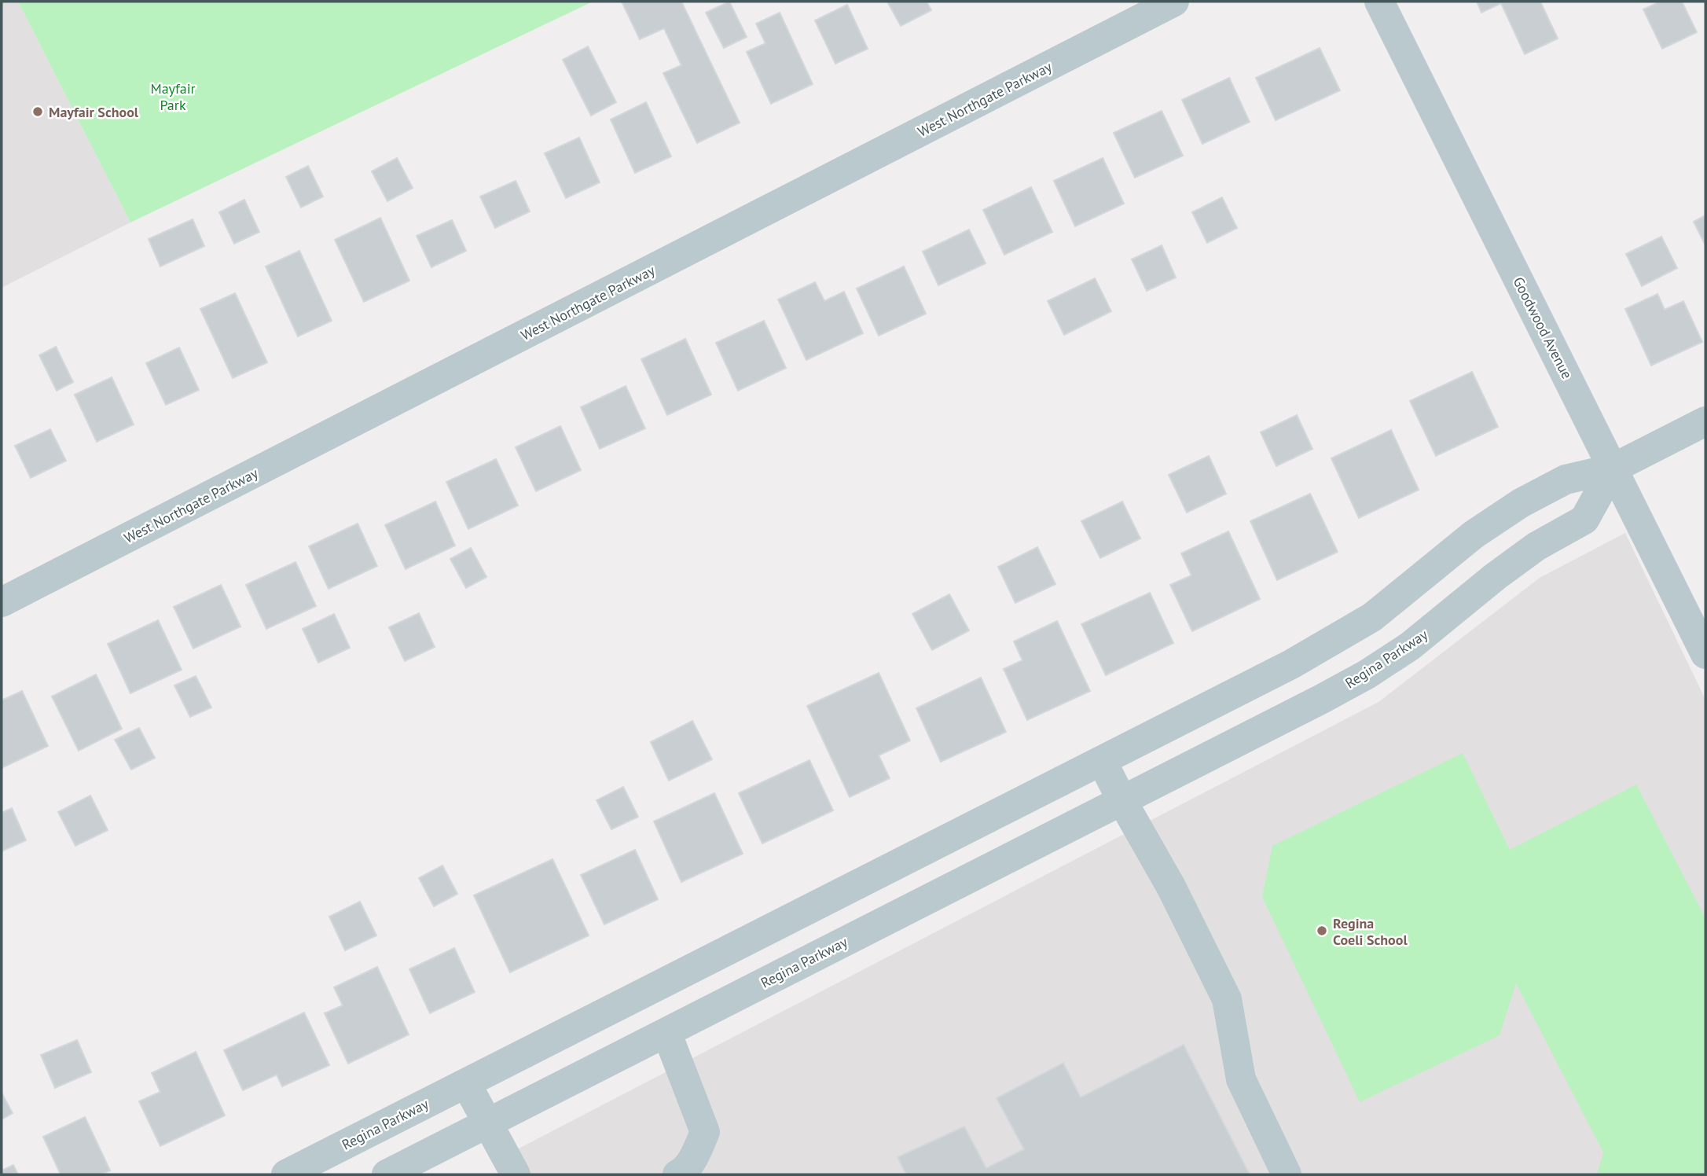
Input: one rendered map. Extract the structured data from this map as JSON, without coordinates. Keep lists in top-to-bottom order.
{
  "streets": {
    "street": ["West Northgate Parkway", "Goodwood Avenue", "Regina Parkway"]
  },
  "crossings": [
    ["Goodwood Avenue", "Regina Parkway"]
  ],
  "parks": ["Mayfair Park"],
  "places": ["Mayfair School", "Regina Coeli School"]
}
